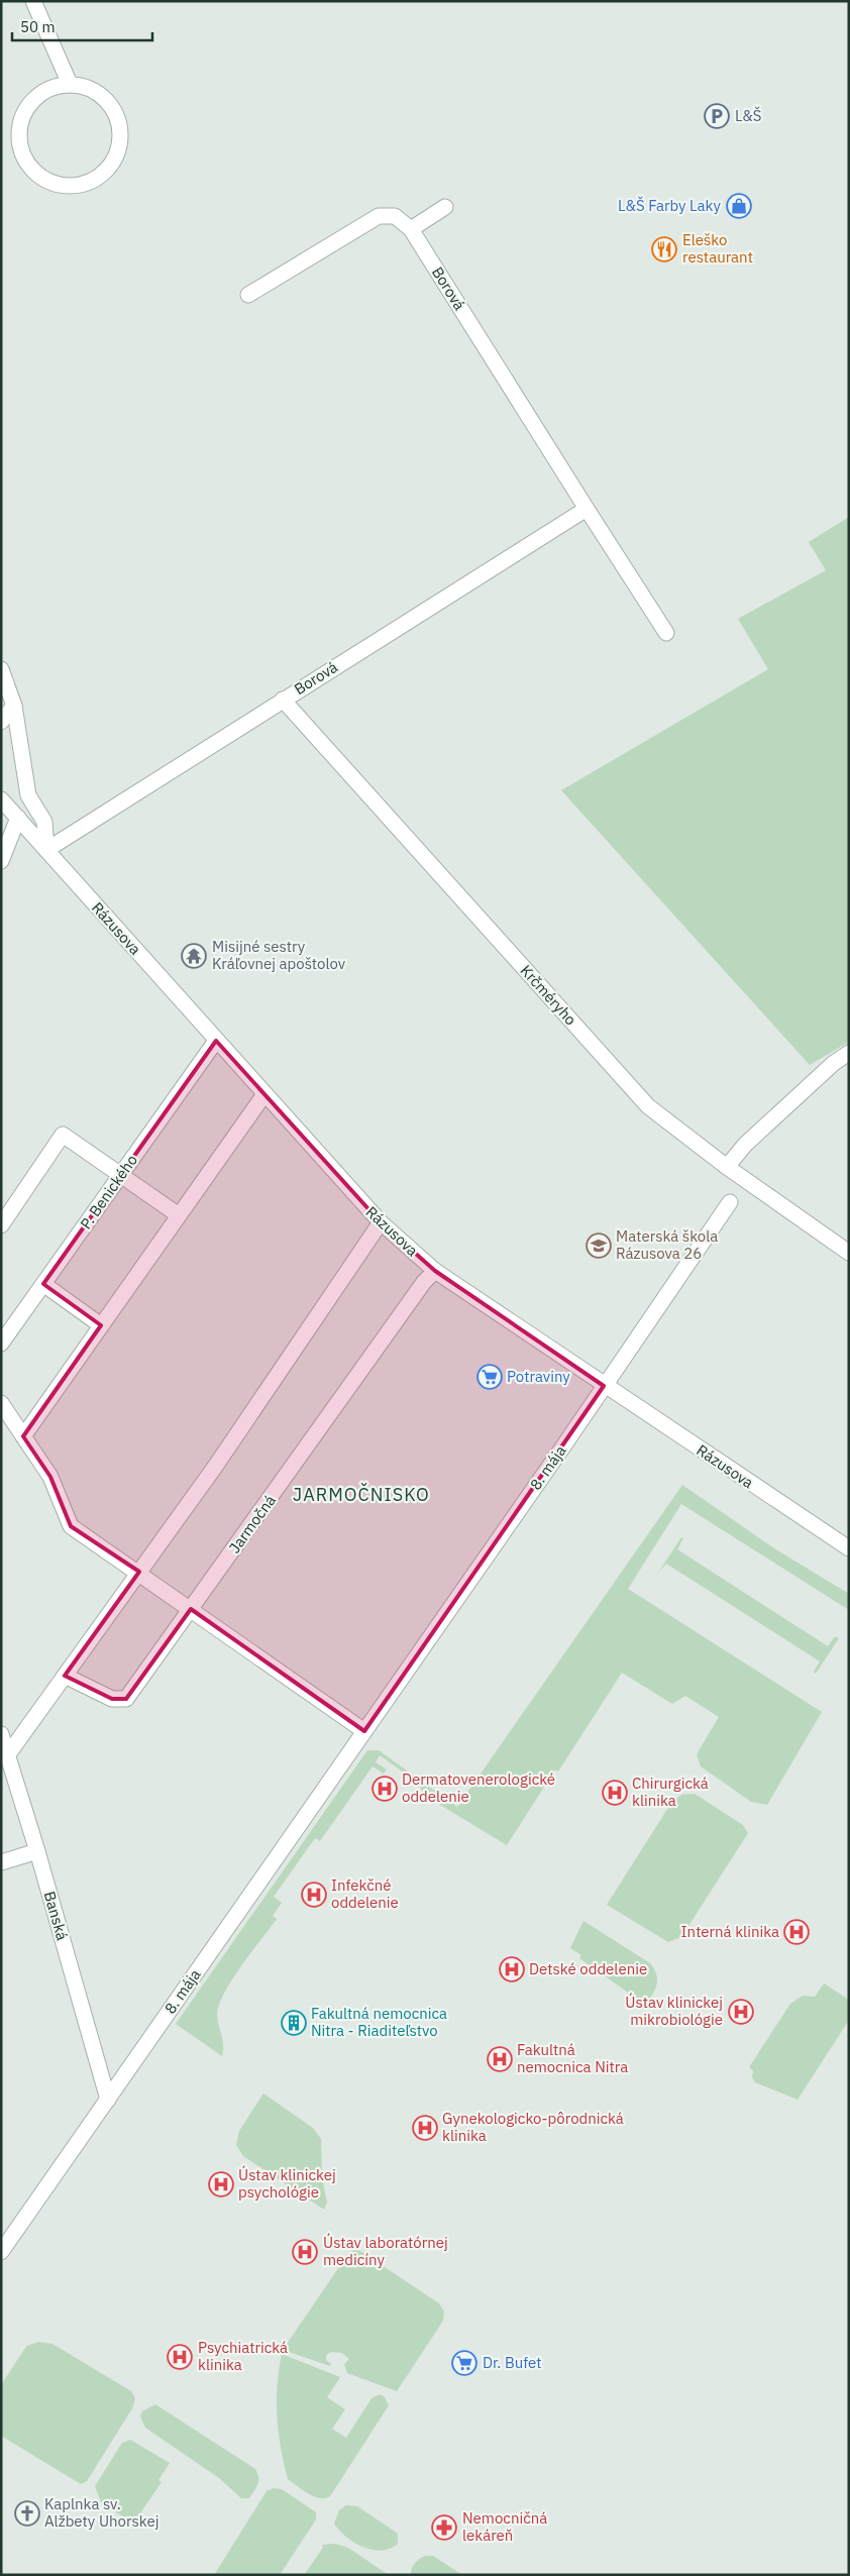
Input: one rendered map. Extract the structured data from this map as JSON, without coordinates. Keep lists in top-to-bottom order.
{
  "streets": {
    "street": [
      "Borová",
      "Rázusova",
      "Krčméryho",
      "P. Benického",
      "8. mája",
      "Jarmočná",
      "Banská"
    ]
  },
  "crossings": [
    ["Borová", "Rázusova"],
    ["Borová", "Krčméryho"],
    ["Rázusova", "P. Benického"],
    ["Rázusova", "8. mája"],
    ["Rázusova", "Jarmočná"],
    ["8. mája", "Banská"]
  ],
  "districts": ["JARMOČNISKO"],
  "places": {
    "parking": ["L&Š"],
    "shop": ["L&Š Farby Laky"],
    "restaurant": ["Eleško restaurant"],
    "temple": ["Misijné sestry Kráľovnej apoštolov"],
    "school or university": ["Materská škola Rázusova 26"],
    "supermarket": ["Potraviny", "Dr. Bufet"],
    "hospital": [
      "Dermatovenerologické oddelenie",
      "Chirurgická klinika",
      "Infekčné oddelenie",
      "Interná klinika",
      "Detské oddelenie",
      "Ústav klinickej mikrobiológie",
      "Fakultná nemocnica Nitra",
      "Gynekologicko-pôrodnická klinika",
      "Ústav klinickej psychológie",
      "Ústav laboratórnej medicíny",
      "Psychiatrická klinika"
    ],
    "building": ["Fakultná nemocnica Nitra - Riaditeľstvo"],
    "church": ["Kaplnka sv. Alžbety Uhorskej"],
    "pharmacy": ["Nemocničná lekáreň"]
  },
  "scale_bar": "50 m"
}
